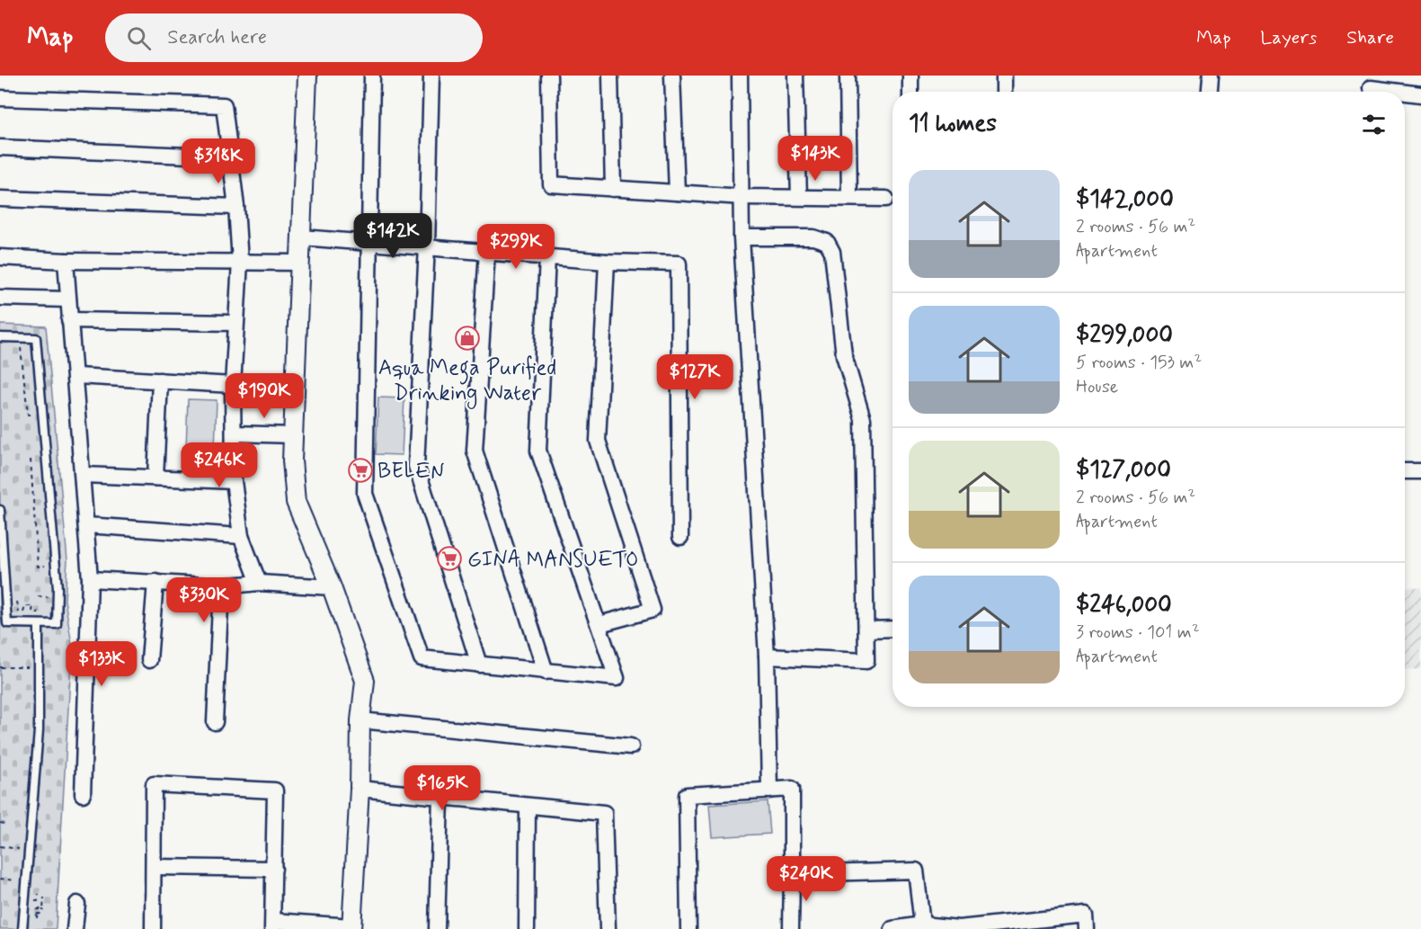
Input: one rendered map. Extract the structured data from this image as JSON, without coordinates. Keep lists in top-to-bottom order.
{
  "places": {
    "shop": ["Aqua Mega Purified Drinking Water"],
    "supermarket": ["BELEN", "GINA MANSUETO"]
  },
  "page": {
    "header": "Map",
    "search": "Search here",
    "nav": ["Map", "Layers", "Share"],
    "heading": "11 homes",
    "price": [
      "$143K",
      "$318K",
      "$142K",
      "$299K",
      "$127K",
      "$190K",
      "$246K",
      "$330K",
      "$133K",
      "$165K",
      "$240K"
    ],
    "list": [
      {
        "name": "$142,000",
        "note": "2 rooms · 56 m² · Apartment"
      },
      {
        "name": "$299,000",
        "note": "5 rooms · 153 m² · House"
      },
      {
        "name": "$127,000",
        "note": "2 rooms · 56 m² · Apartment"
      },
      {
        "name": "$246,000",
        "note": "3 rooms · 101 m² · Apartment"
      }
    ]
  }
}
